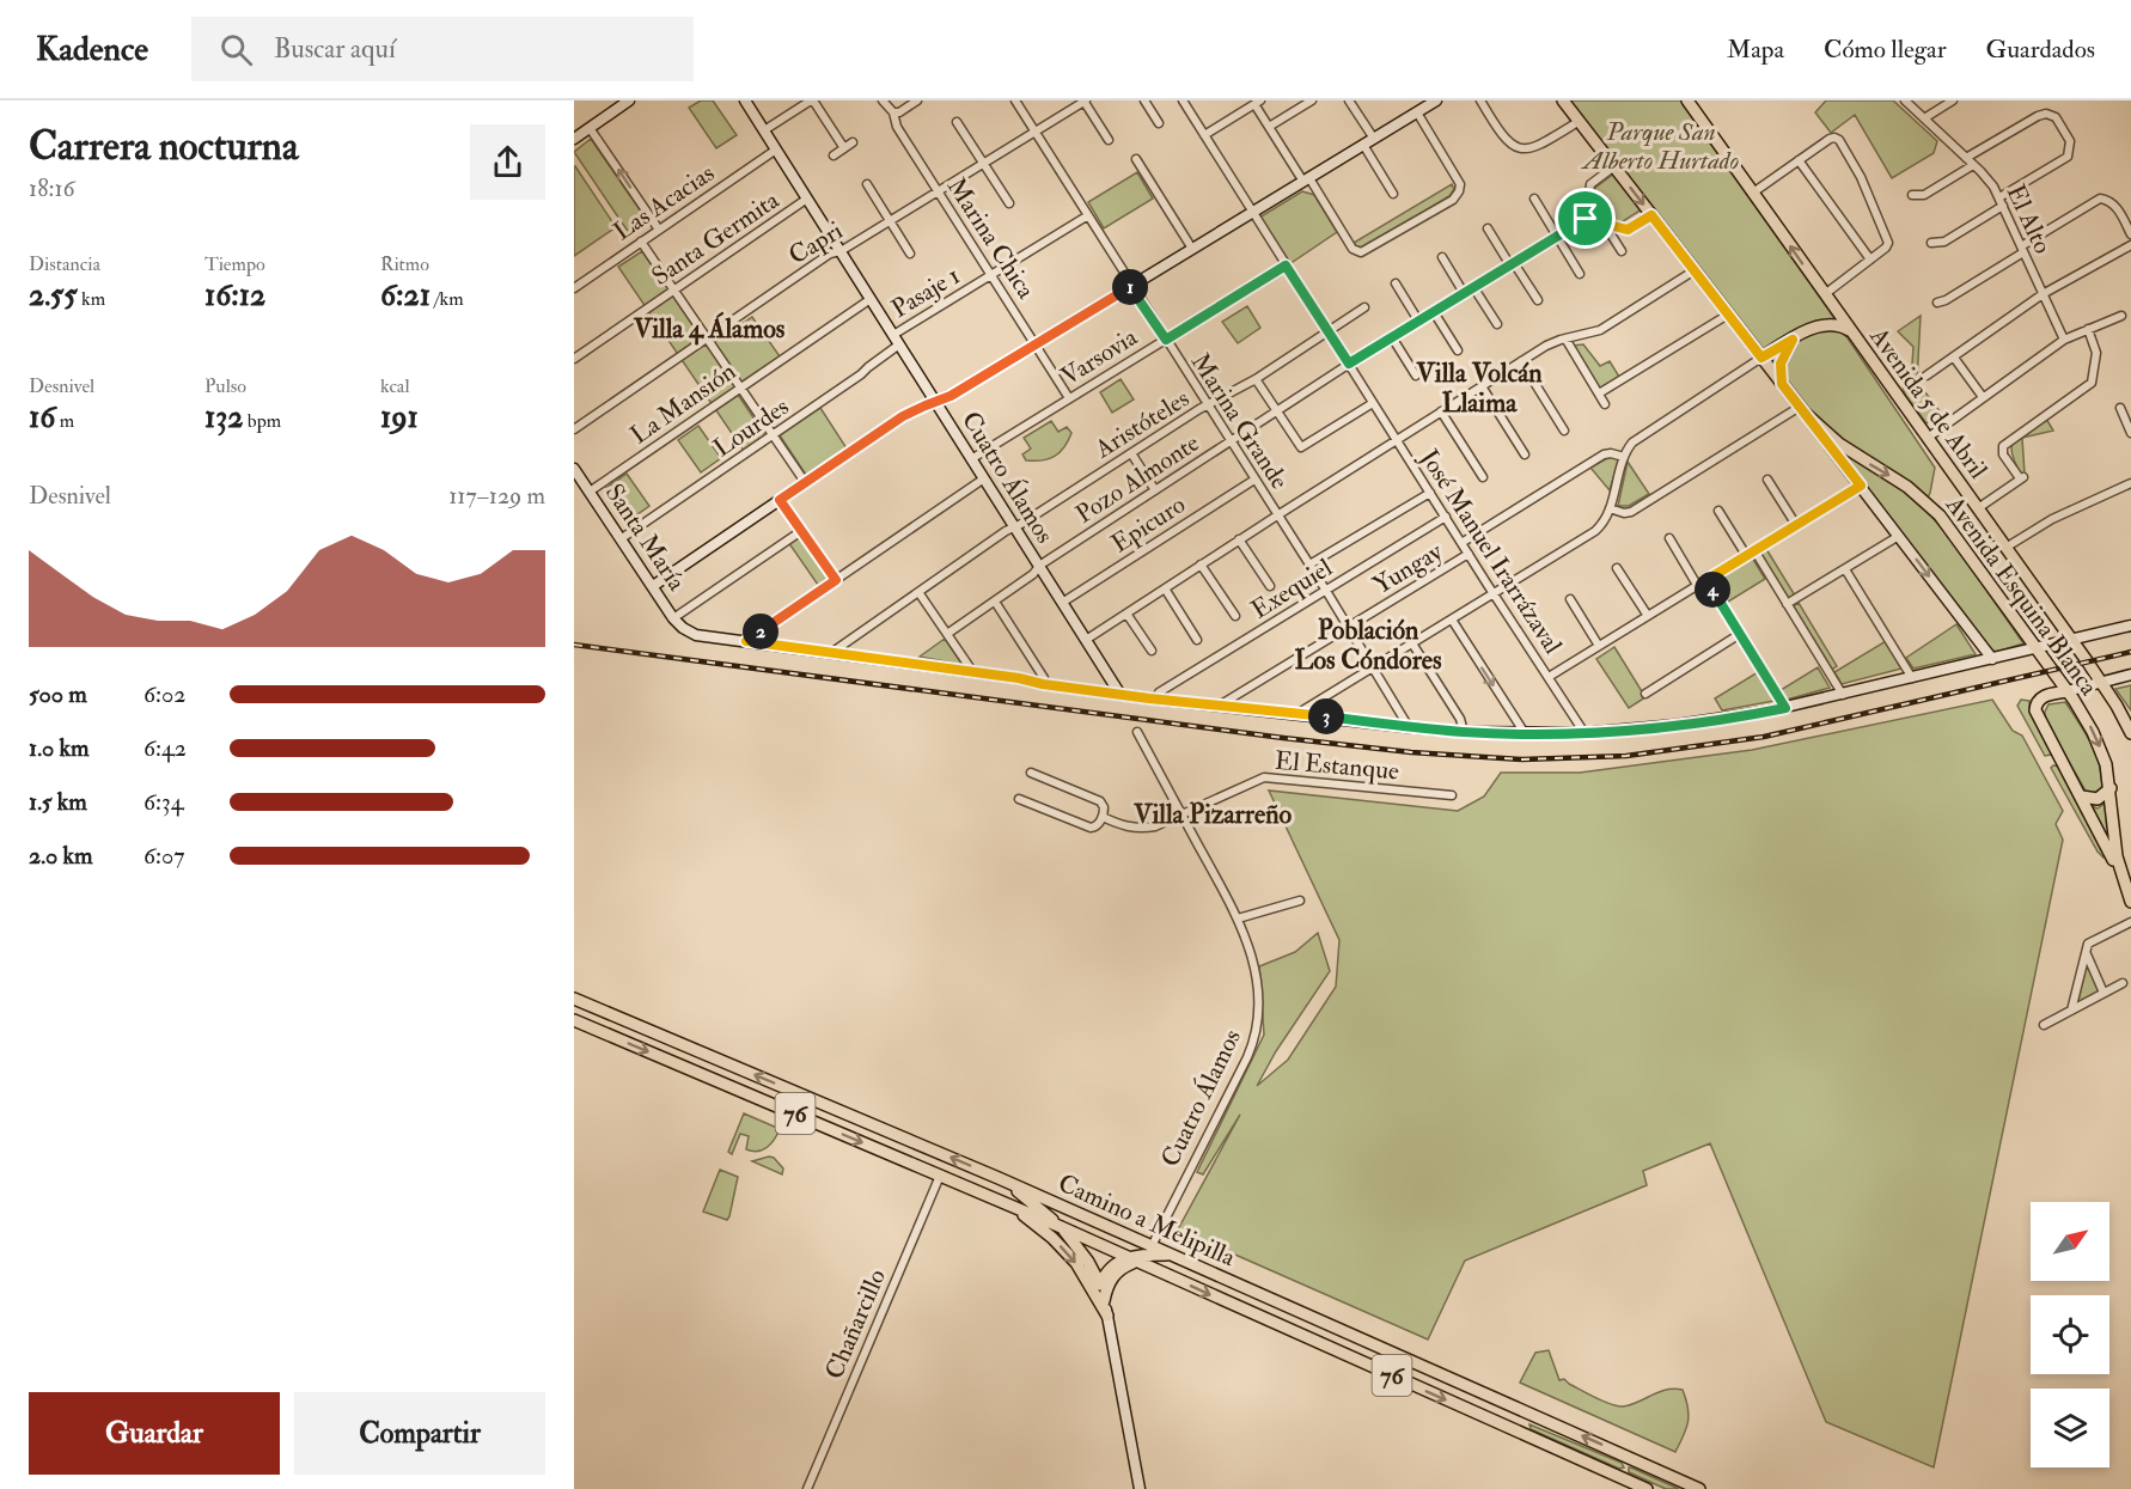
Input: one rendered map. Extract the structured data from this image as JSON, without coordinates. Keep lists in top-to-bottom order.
{
  "streets": {
    "main road": [
      "Avenida 5 de Abril",
      "Avenida Esquina Blanca",
      "76",
      "Camino a Melipilla"
    ],
    "street": [
      "Las Acacias",
      "El Alto",
      "Santa Germita",
      "Marina Chica",
      "Capri",
      "Pasaje 1",
      "Varsovia",
      "La Mansión",
      "Marina Grande",
      "Aristóteles",
      "Lourdes",
      "Cuatro Álamos",
      "Pozo Almonte",
      "Epicuro",
      "Santa María",
      "José Manuel Irarrázaval",
      "Yungay",
      "Exequiel",
      "El Estanque",
      "Chañarcillo"
    ]
  },
  "crossings": [
    ["Las Acacias", "Cuatro Álamos"],
    ["Santa Germita", "Cuatro Álamos"],
    ["Marina Chica", "Capri"],
    ["Marina Chica", "Pasaje 1"],
    ["Marina Chica", "Varsovia"],
    ["Capri", "Marina Grande"],
    ["Capri", "Cuatro Álamos"],
    ["Pasaje 1", "Marina Grande"],
    ["Pasaje 1", "Cuatro Álamos"],
    ["Varsovia", "Marina Grande"],
    ["Varsovia", "Cuatro Álamos"],
    ["Varsovia", "José Manuel Irarrázaval"],
    ["La Mansión", "Cuatro Álamos"],
    ["La Mansión", "Santa María"],
    ["Marina Grande", "Aristóteles"],
    ["Marina Grande", "Pozo Almonte"],
    ["Marina Grande", "Epicuro"],
    ["Marina Grande", "Yungay"],
    ["Marina Grande", "Exequiel"],
    ["Aristóteles", "Cuatro Álamos"],
    ["Aristóteles", "José Manuel Irarrázaval"],
    ["Lourdes", "Cuatro Álamos"],
    ["Lourdes", "Santa María"],
    ["Cuatro Álamos", "Pozo Almonte"],
    ["Cuatro Álamos", "Epicuro"],
    ["Cuatro Álamos", "El Estanque"],
    ["Cuatro Álamos", "Camino a Melipilla"],
    ["Pozo Almonte", "José Manuel Irarrázaval"],
    ["José Manuel Irarrázaval", "Yungay"],
    ["José Manuel Irarrázaval", "Exequiel"],
    ["Camino a Melipilla", "Chañarcillo"]
  ],
  "one_way": ["Avenida Esquina Blanca"],
  "districts": [
    "Villa 4 Álamos",
    "Villa Volcán Llaima",
    "Población Los Cóndores",
    "Villa Pizarreño"
  ],
  "parks": ["Parque San Alberto Hurtado"],
  "north": "top right",
  "page": {
    "header": "Kadence",
    "search": "Buscar aquí",
    "nav": ["Mapa", "Cómo llegar", "Guardados"],
    "heading": ["Carrera nocturna", "18:16"],
    "stats": [
      ["Distancia", "2.55 km"],
      ["Tiempo", "16:12"],
      ["Ritmo", "6:21 /km"],
      ["Desnivel", "16 m"],
      ["Pulso", "132 bpm"],
      ["kcal", "191"]
    ],
    "pins": [
      "1",
      "4",
      "2",
      "3"
    ],
    "chart": ["Desnivel", "117–129 m"],
    "list": [
      {
        "name": "500 m",
        "note": "6:02"
      },
      {
        "name": "1.0 km",
        "note": "6:42"
      },
      {
        "name": "1.5 km",
        "note": "6:34"
      },
      {
        "name": "2.0 km",
        "note": "6:07"
      }
    ],
    "buttons": ["Guardar", "Compartir"]
  }
}
